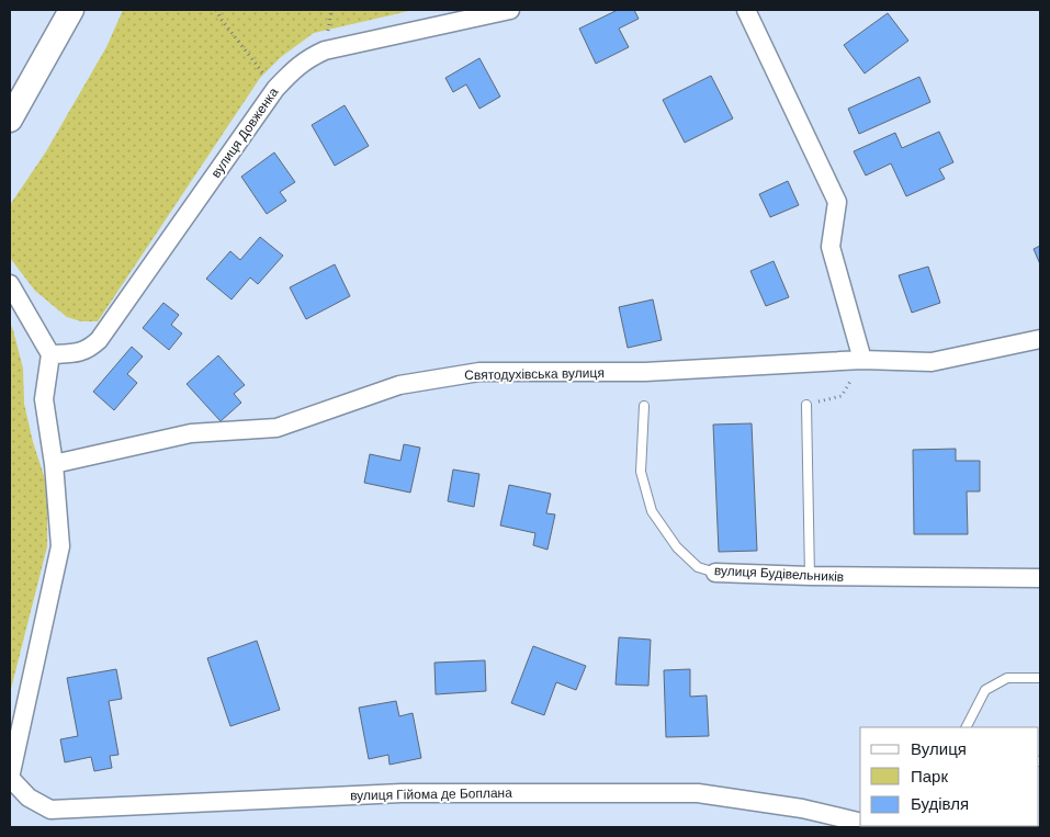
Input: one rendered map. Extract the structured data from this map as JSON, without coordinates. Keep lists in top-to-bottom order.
{
  "streets": {
    "street": [
      "вулиця Довженка",
      "Святодухівська вулиця",
      "вулиця Будівельників",
      "вулиця Гійома де Боплана"
    ]
  },
  "legend": ["Вулиця", "Парк", "Будівля"]
}
